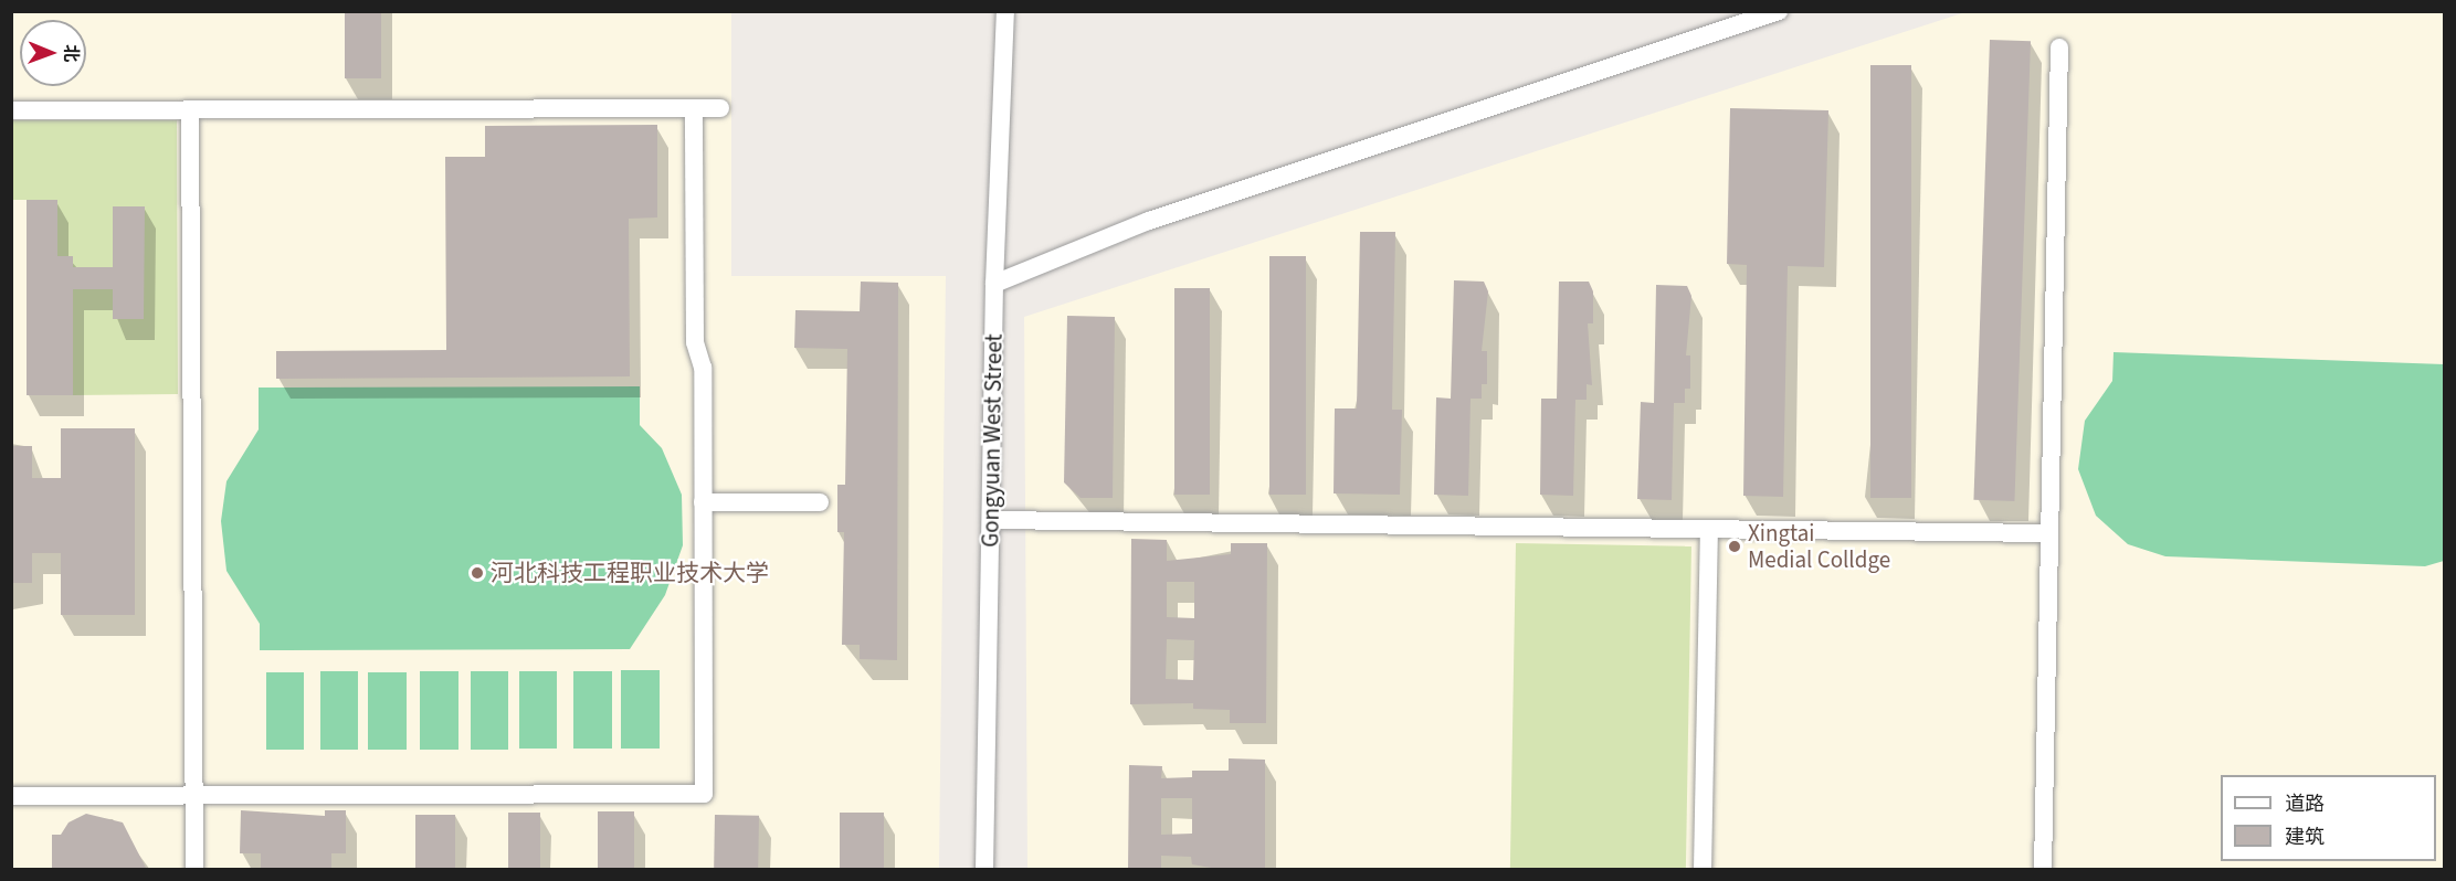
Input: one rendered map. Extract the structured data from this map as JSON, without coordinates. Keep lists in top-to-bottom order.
{
  "streets": {
    "street": ["Gongyuan West Street"]
  },
  "places": ["Xingtai Medial Colldge", "河北科技工程职业技术大学"],
  "legend": ["道路", "建筑"],
  "north": "right"
}
